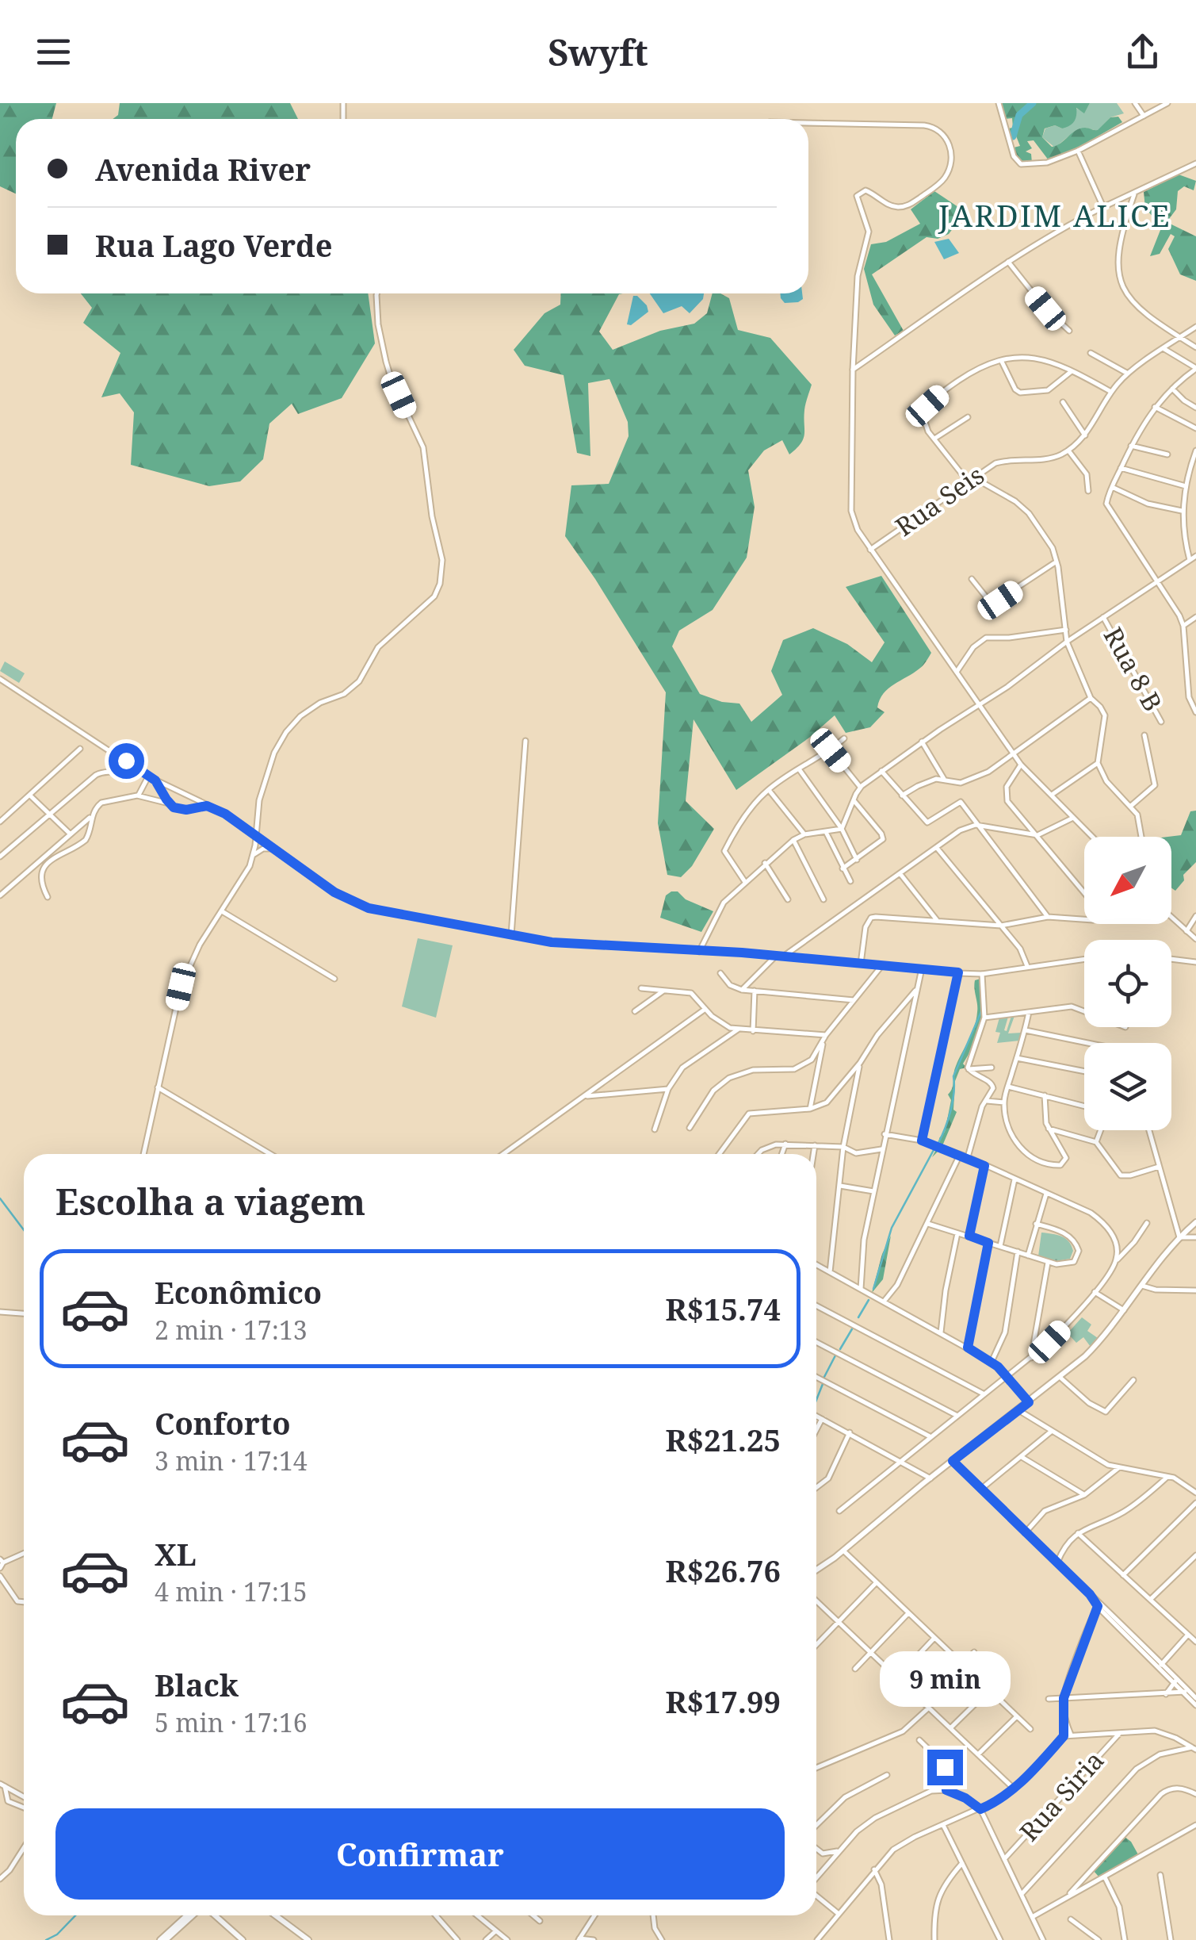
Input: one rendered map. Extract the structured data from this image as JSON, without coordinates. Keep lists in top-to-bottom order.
{
  "streets": {
    "street": ["Rua Seis", "Rua 8 B", "Rua Siria"]
  },
  "districts": ["JARDIM ALICE"],
  "north": "bottom left",
  "page": {
    "header": "Swyft",
    "banner": ["Avenida River", "Rua Lago Verde"],
    "heading": "Escolha a viagem",
    "list": [
      {
        "name": "Econômico",
        "note": "2 min · 17:13",
        "value": "R$15.74"
      },
      {
        "name": "Conforto",
        "note": "3 min · 17:14",
        "value": "R$21.25"
      },
      {
        "name": "XL",
        "note": "4 min · 17:15",
        "value": "R$26.76"
      },
      {
        "name": "Black",
        "note": "5 min · 17:16",
        "value": "R$17.99"
      }
    ],
    "bubble": "9 min",
    "buttons": "Confirmar"
  }
}
